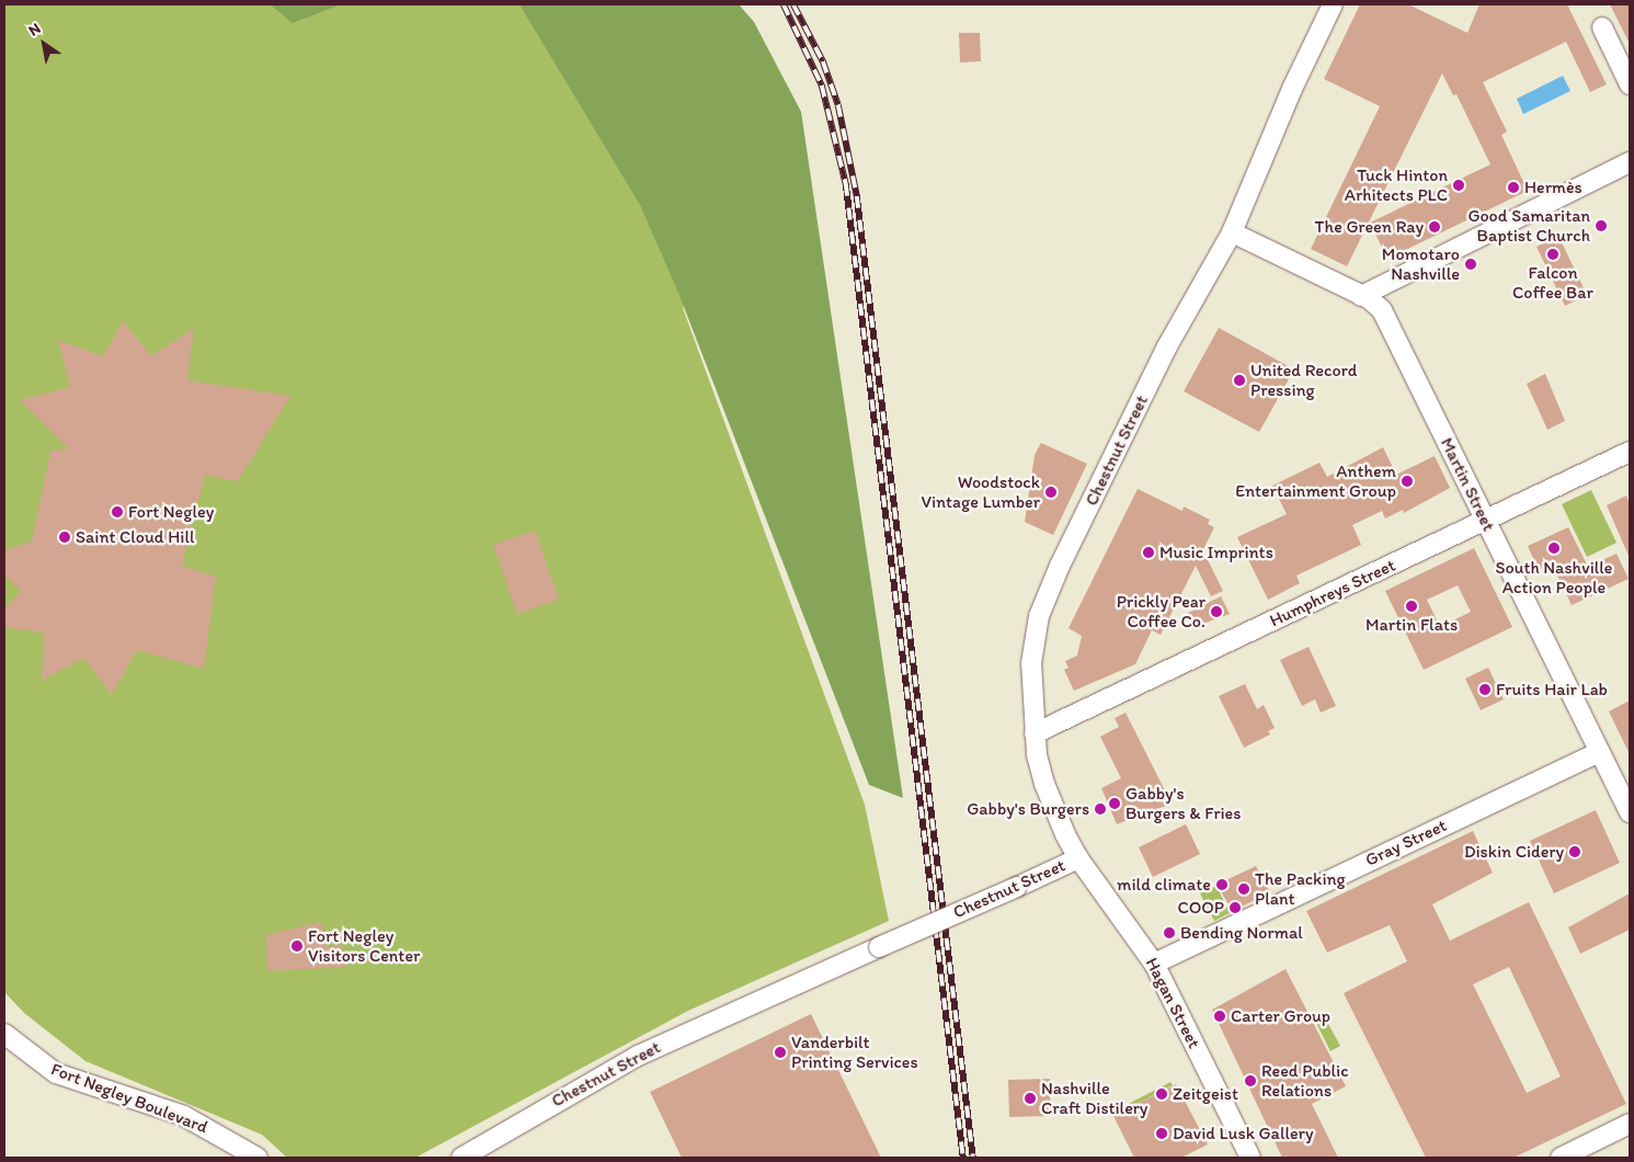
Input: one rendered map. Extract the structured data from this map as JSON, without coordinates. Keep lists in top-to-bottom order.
{
  "streets": {
    "street": [
      "Chestnut Street",
      "Martin Street",
      "Humphreys Street",
      "Gray Street",
      "Hagan Street",
      "Fort Negley Boulevard"
    ]
  },
  "crossings": [
    ["Chestnut Street", "Martin Street"],
    ["Chestnut Street", "Humphreys Street"],
    ["Chestnut Street", "Hagan Street"],
    ["Martin Street", "Humphreys Street"],
    ["Martin Street", "Gray Street"],
    ["Gray Street", "Hagan Street"]
  ],
  "places": [
    "Tuck Hinton Arhitects PLC",
    "Hermès",
    "Good Samaritan Baptist Church",
    "The Green Ray",
    "Falcon Coffee Bar",
    "Momotaro Nashville",
    "United Record Pressing",
    "Anthem Entertainment Group",
    "Woodstock Vintage Lumber",
    "Fort Negley",
    "Saint Cloud Hill",
    "South Nashville Action People",
    "Music Imprints",
    "Martin Flats",
    "Prickly Pear Coffee Co.",
    "Fruits Hair Lab",
    "Gabby's Burgers & Fries",
    "Gabby's Burgers",
    "Diskin Cidery",
    "mild climate",
    "The Packing Plant",
    "COOP",
    "Bending Normal",
    "Fort Negley Visitors Center",
    "Carter Group",
    "Vanderbilt Printing Services",
    "Reed Public Relations",
    "Zeitgeist",
    "Nashville Craft Distilery",
    "David Lusk Gallery"
  ],
  "north": "top left"
}
